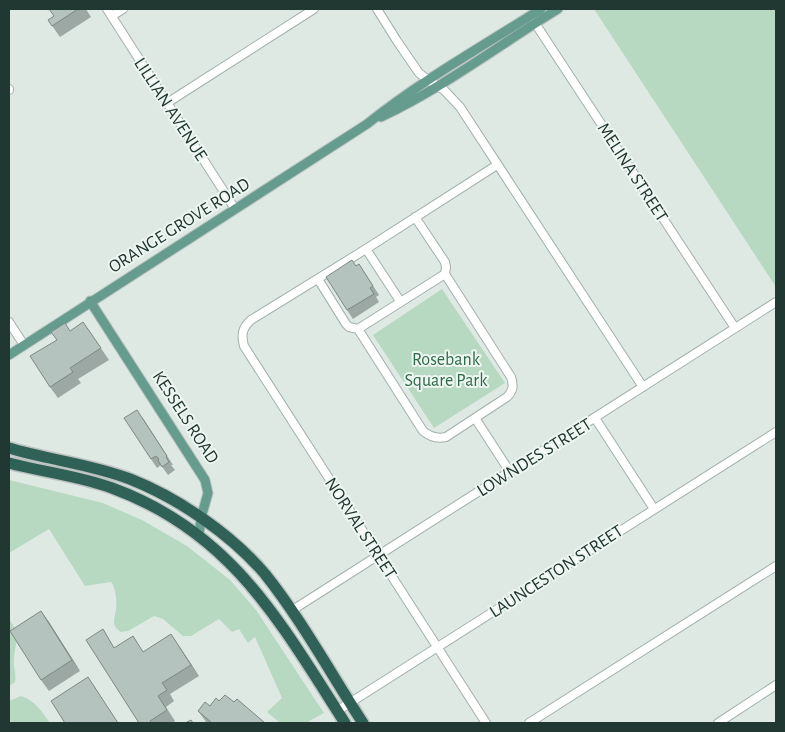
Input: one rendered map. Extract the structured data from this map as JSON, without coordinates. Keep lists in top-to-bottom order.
{
  "streets": {
    "main road": ["ORANGE GROVE ROAD", "KESSELS ROAD"],
    "street": [
      "LILLIAN AVENUE",
      "MELINA STREET",
      "LOWNDES STREET",
      "NORVAL STREET",
      "LAUNCESTON STREET"
    ]
  },
  "crossings": [
    ["LILLIAN AVENUE", "ORANGE GROVE ROAD"],
    ["MELINA STREET", "ORANGE GROVE ROAD"],
    ["MELINA STREET", "LOWNDES STREET"],
    ["ORANGE GROVE ROAD", "KESSELS ROAD"],
    ["LOWNDES STREET", "NORVAL STREET"],
    ["NORVAL STREET", "LAUNCESTON STREET"]
  ],
  "parks": ["Rosebank Square Park"]
}
